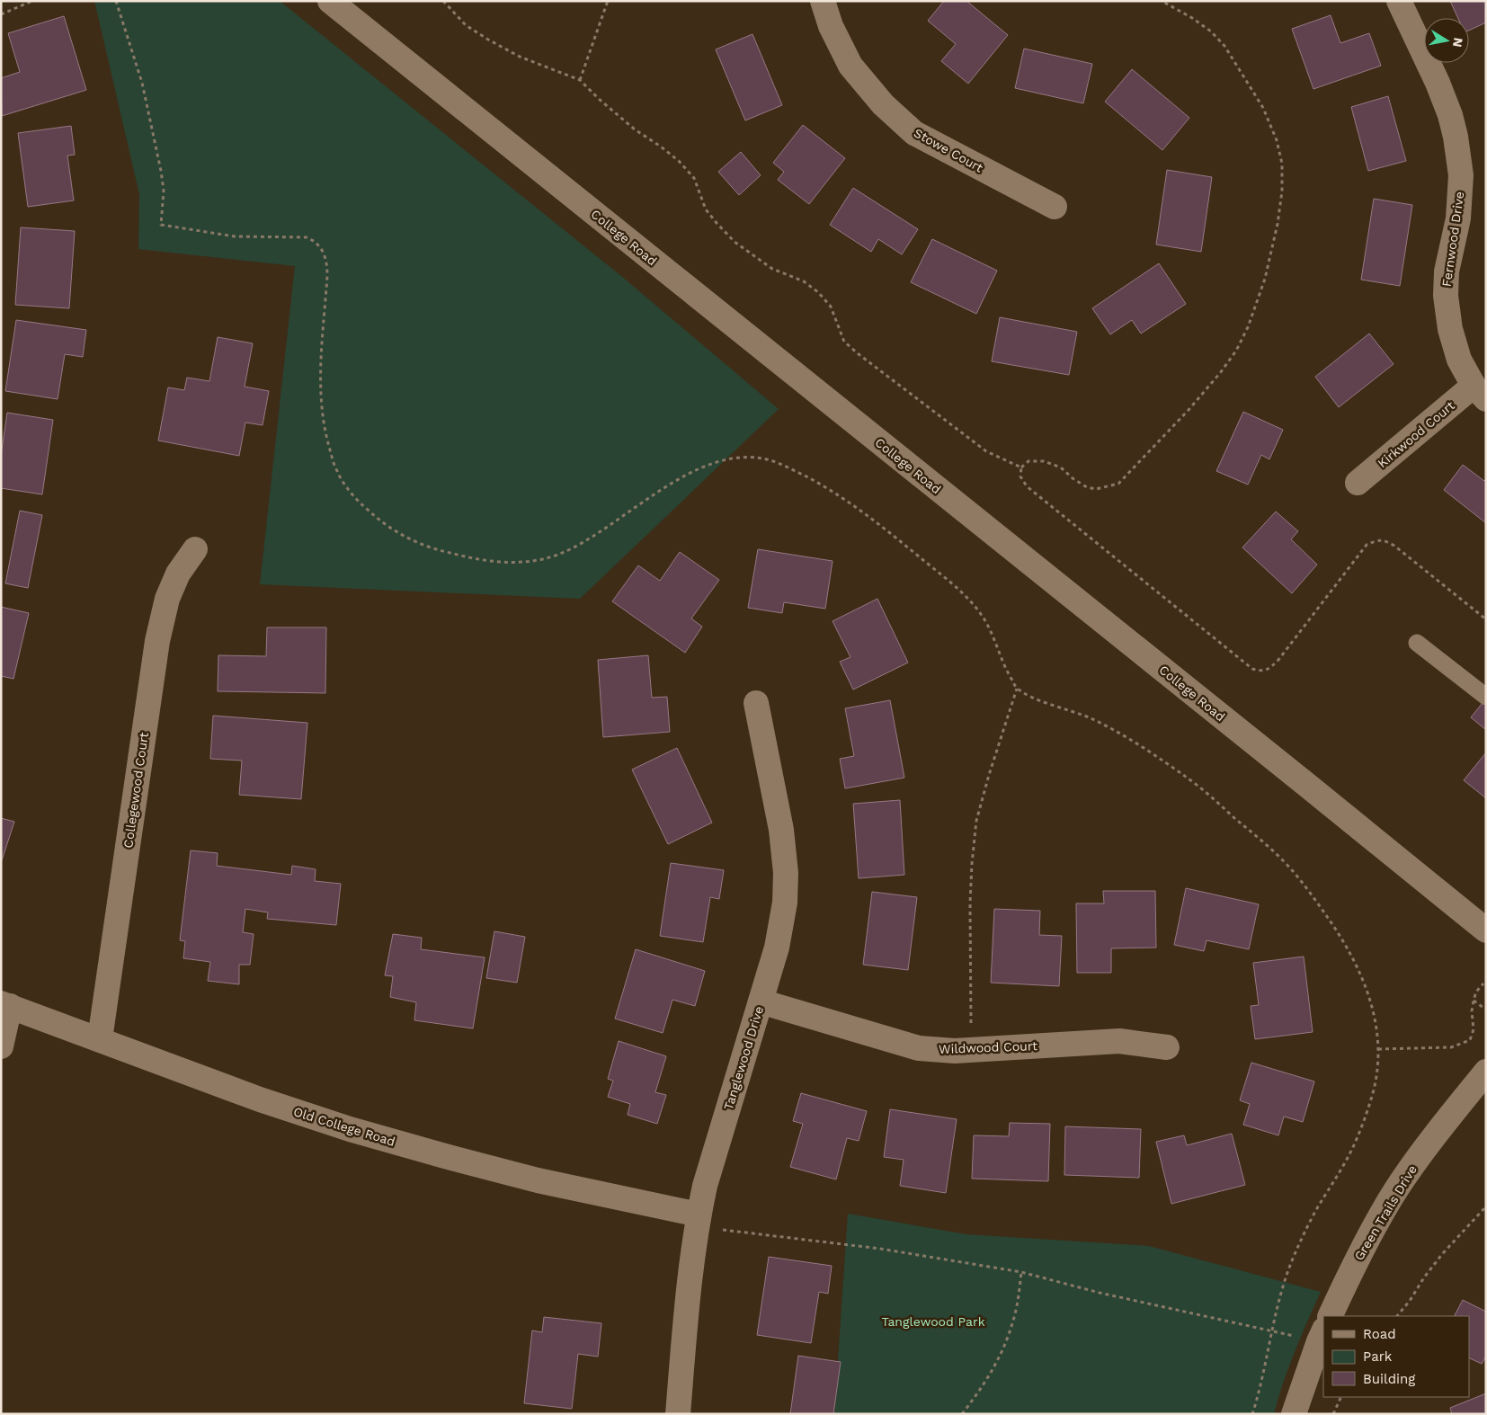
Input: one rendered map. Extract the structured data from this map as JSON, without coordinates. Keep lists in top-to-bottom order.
{
  "streets": {
    "street": [
      "Stowe Court",
      "College Road",
      "Fernwood Drive",
      "Kirkwood Court",
      "Collegewood Court",
      "Wildwood Court",
      "Tanglewood Drive",
      "Old College Road",
      "Green Trails Drive"
    ]
  },
  "crossings": [
    ["Fernwood Drive", "Kirkwood Court"],
    ["Collegewood Court", "Old College Road"],
    ["Wildwood Court", "Tanglewood Drive"],
    ["Tanglewood Drive", "Old College Road"]
  ],
  "parks": ["Tanglewood Park"],
  "legend": ["Road", "Park", "Building"],
  "north": "right"
}
